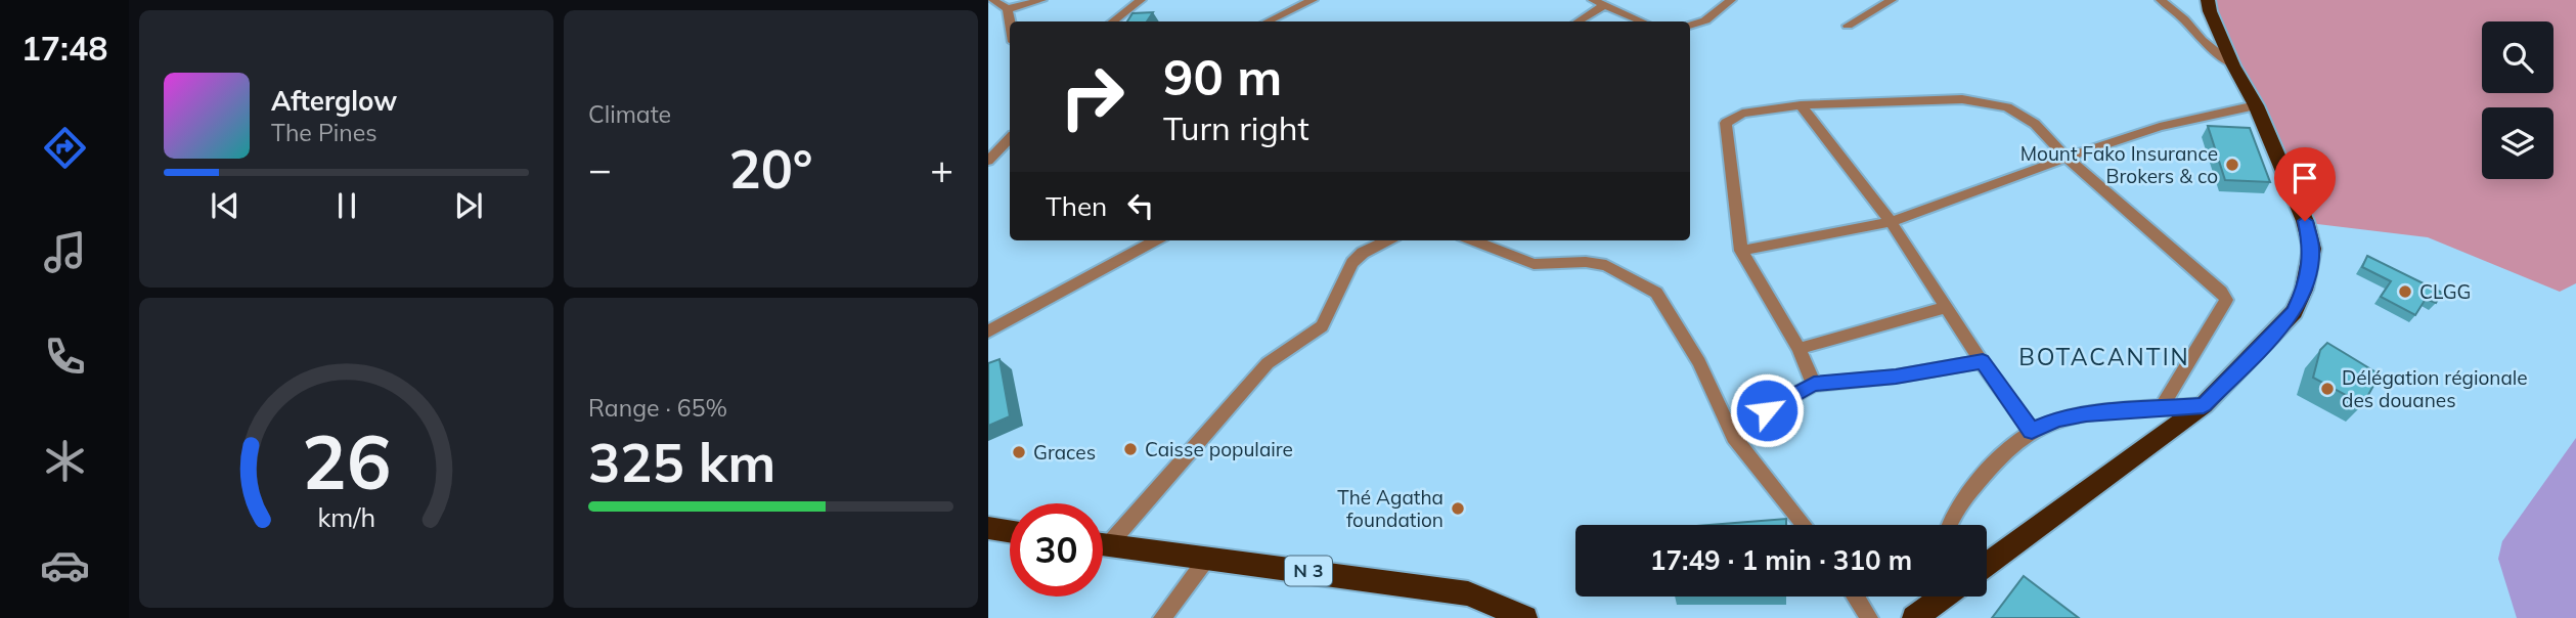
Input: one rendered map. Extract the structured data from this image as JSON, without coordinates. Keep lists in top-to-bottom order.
{
  "streets": {
    "highway": ["N 3"]
  },
  "districts": ["BOTACANTIN"],
  "places": [
    "Mount Fako Insurance Brokers & co",
    "CLGG",
    "Délégation régionale des douanes",
    "Caisse populaire",
    "Graces",
    "Thé Agatha foundation"
  ],
  "page": {
    "tabs": "17:48",
    "tile": [
      "Climate",
      ["Range · 65%", "325 km"]
    ],
    "turn": ["90 m", "Turn right"],
    "song": ["Afterglow", "The Pines"],
    "heat": ["−", "20°", "+"],
    "then": "Then",
    "limit": "30",
    "trip": "17:49 · 1 min · 310 m",
    "gauge": ["26", "km/h"]
  }
}
